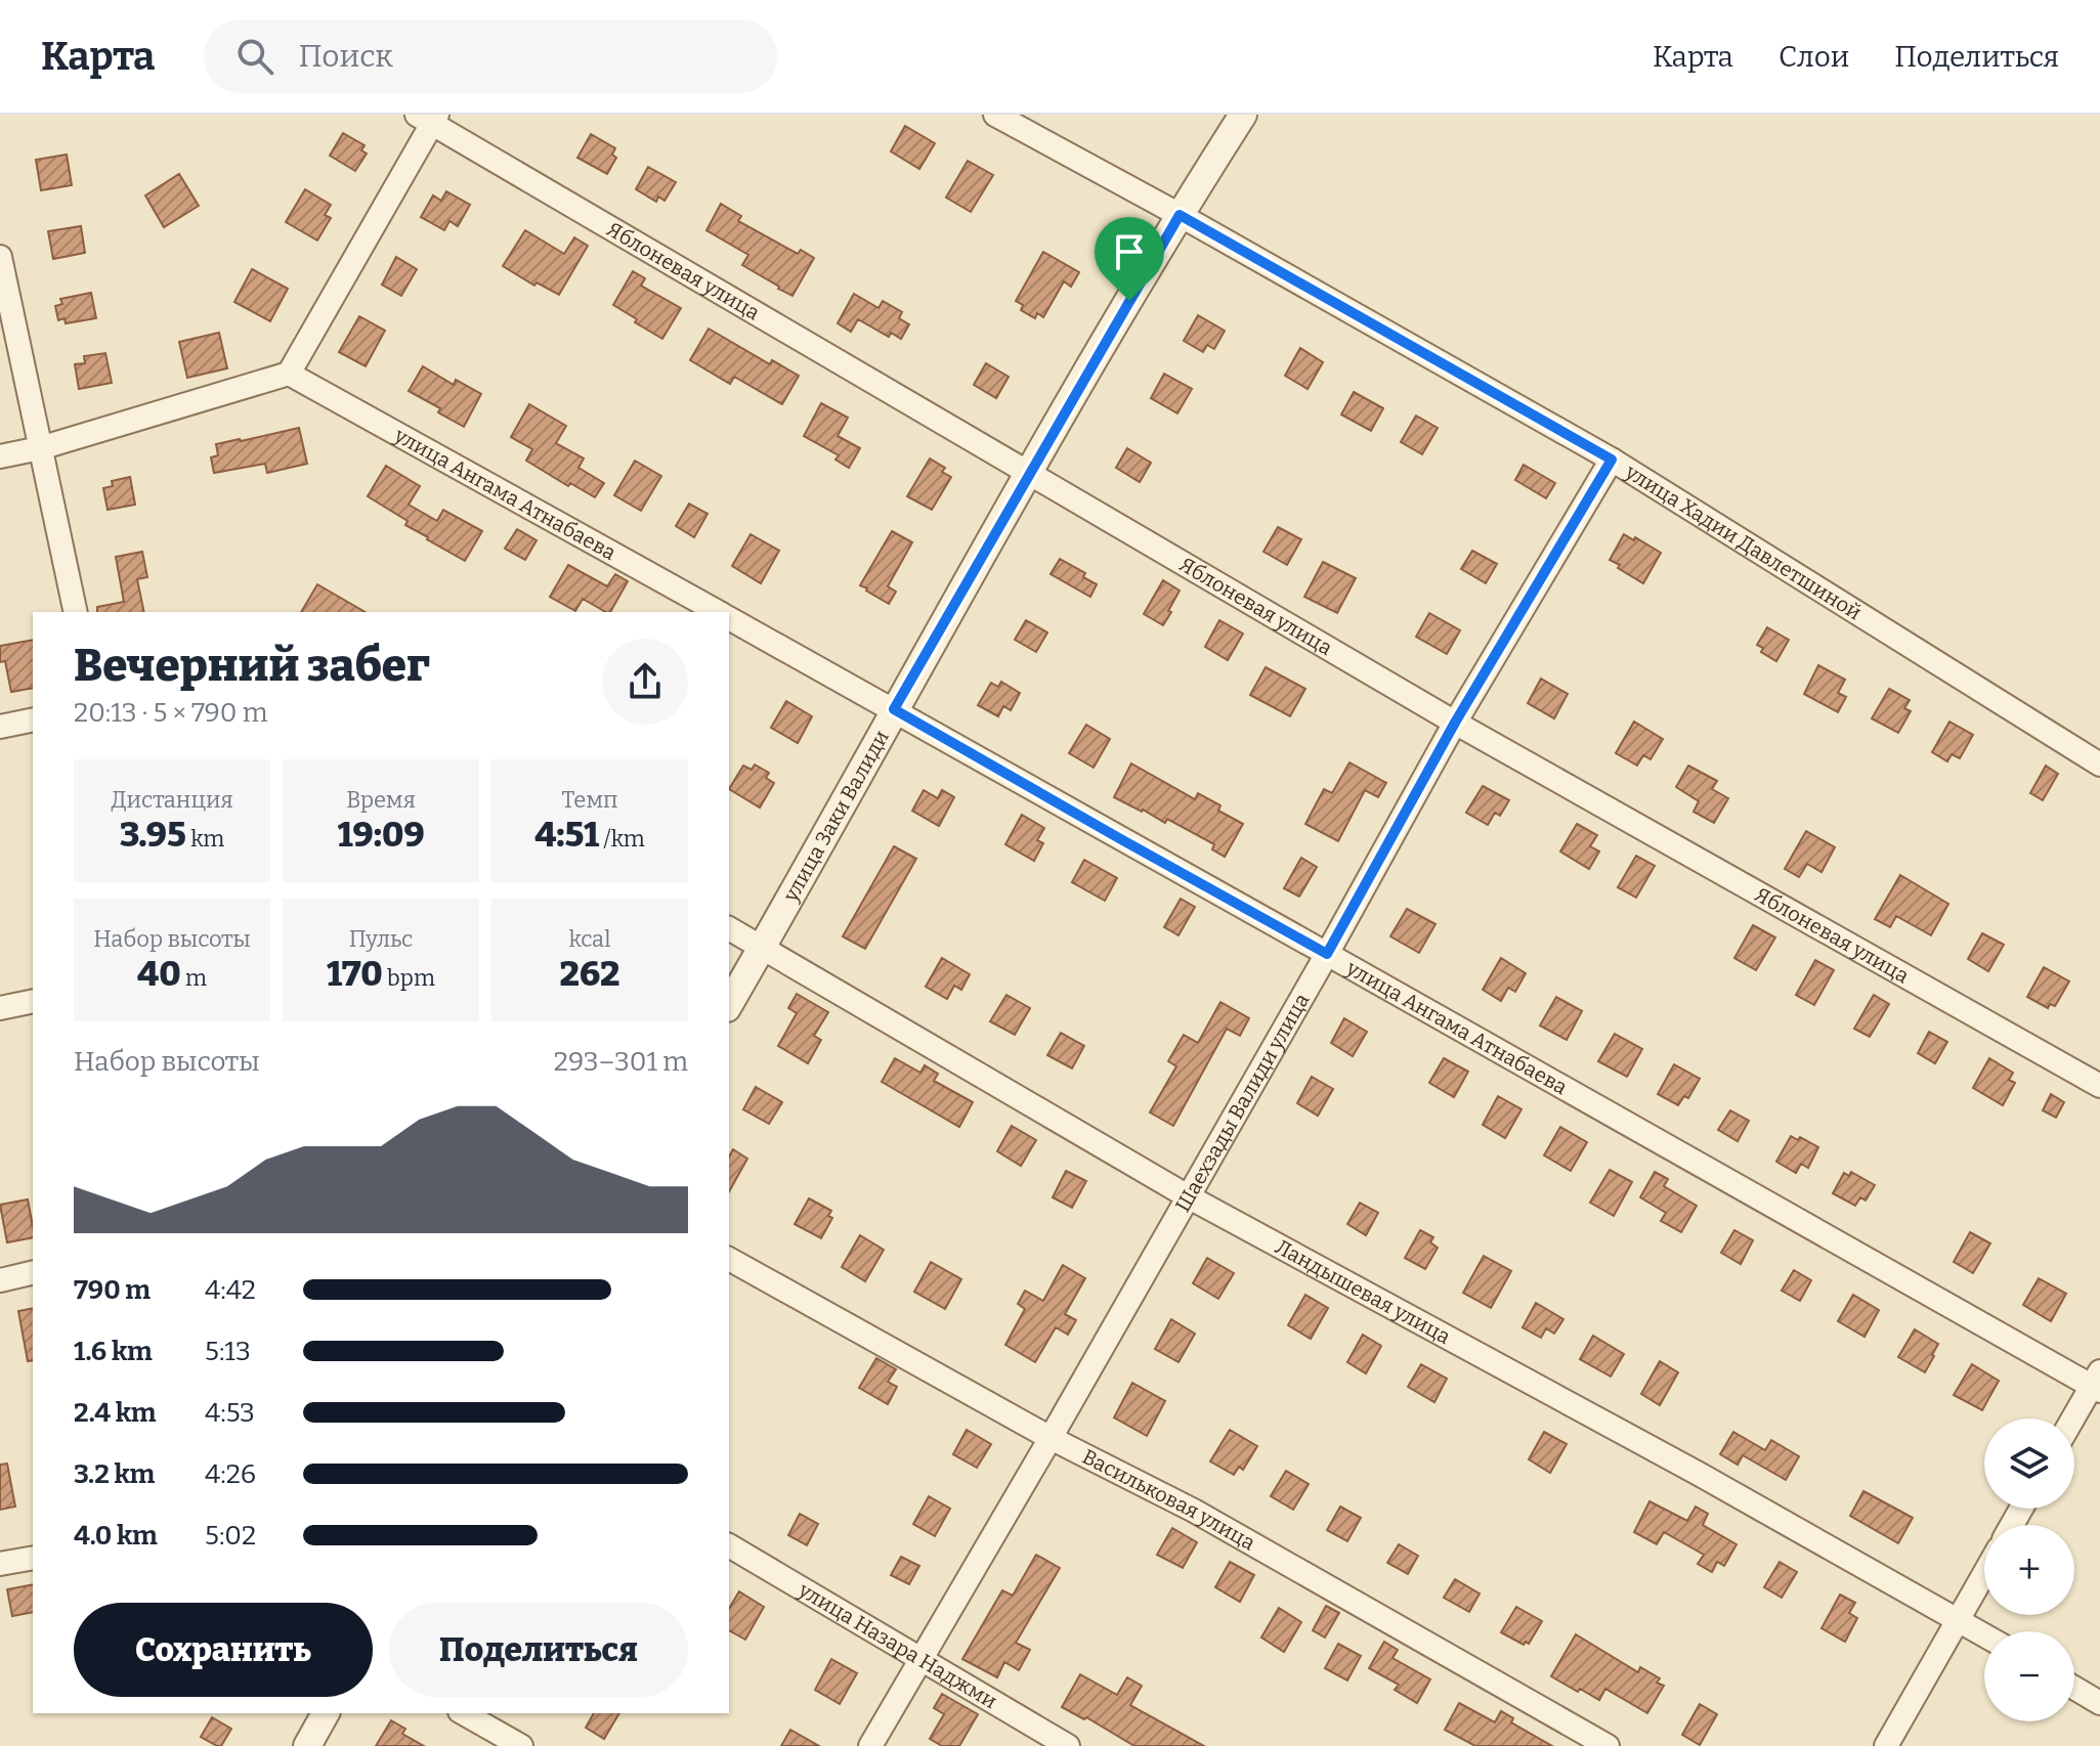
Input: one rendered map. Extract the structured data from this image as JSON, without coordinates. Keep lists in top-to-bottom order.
{
  "streets": {
    "street": [
      "Яблоневая улица",
      "улица Ангама Атнабаева",
      "улица Хадии Давлетшиной",
      "улица Заки Валиди",
      "Шаехзады Валиди улица",
      "Ландышевая улица",
      "Васильковая улица",
      "улица Назара Наджми"
    ]
  },
  "crossings": [
    ["Яблоневая улица", "улица Заки Валиди"],
    ["Яблоневая улица", "Шаехзады Валиди улица"],
    ["улица Ангама Атнабаева", "улица Заки Валиди"],
    ["улица Ангама Атнабаева", "Шаехзады Валиди улица"],
    ["улица Хадии Давлетшиной", "улица Заки Валиди"],
    ["улица Хадии Давлетшиной", "Шаехзады Валиди улица"],
    ["улица Заки Валиди", "Ландышевая улица"],
    ["Шаехзады Валиди улица", "Ландышевая улица"],
    ["Шаехзады Валиди улица", "Васильковая улица"],
    ["Шаехзады Валиди улица", "улица Назара Наджми"]
  ],
  "page": {
    "header": "Карта",
    "search": "Поиск",
    "nav": ["Карта", "Слои", "Поделиться"],
    "heading": ["Вечерний забег", "20:13 · 5 × 790 m"],
    "stats": [
      ["Дистанция", "3.95 km"],
      ["Время", "19:09"],
      ["Темп", "4:51 /km"],
      ["Набор высоты", "40 m"],
      ["Пульс", "170 bpm"],
      ["kcal", "262"]
    ],
    "chart": ["Набор высоты", "293–301 m"],
    "list": [
      {
        "name": "790 m",
        "note": "4:42"
      },
      {
        "name": "1.6 km",
        "note": "5:13"
      },
      {
        "name": "2.4 km",
        "note": "4:53"
      },
      {
        "name": "3.2 km",
        "note": "4:26"
      },
      {
        "name": "4.0 km",
        "note": "5:02"
      }
    ],
    "map_buttons": ["+", "−"],
    "buttons": ["Сохранить", "Поделиться"]
  }
}
